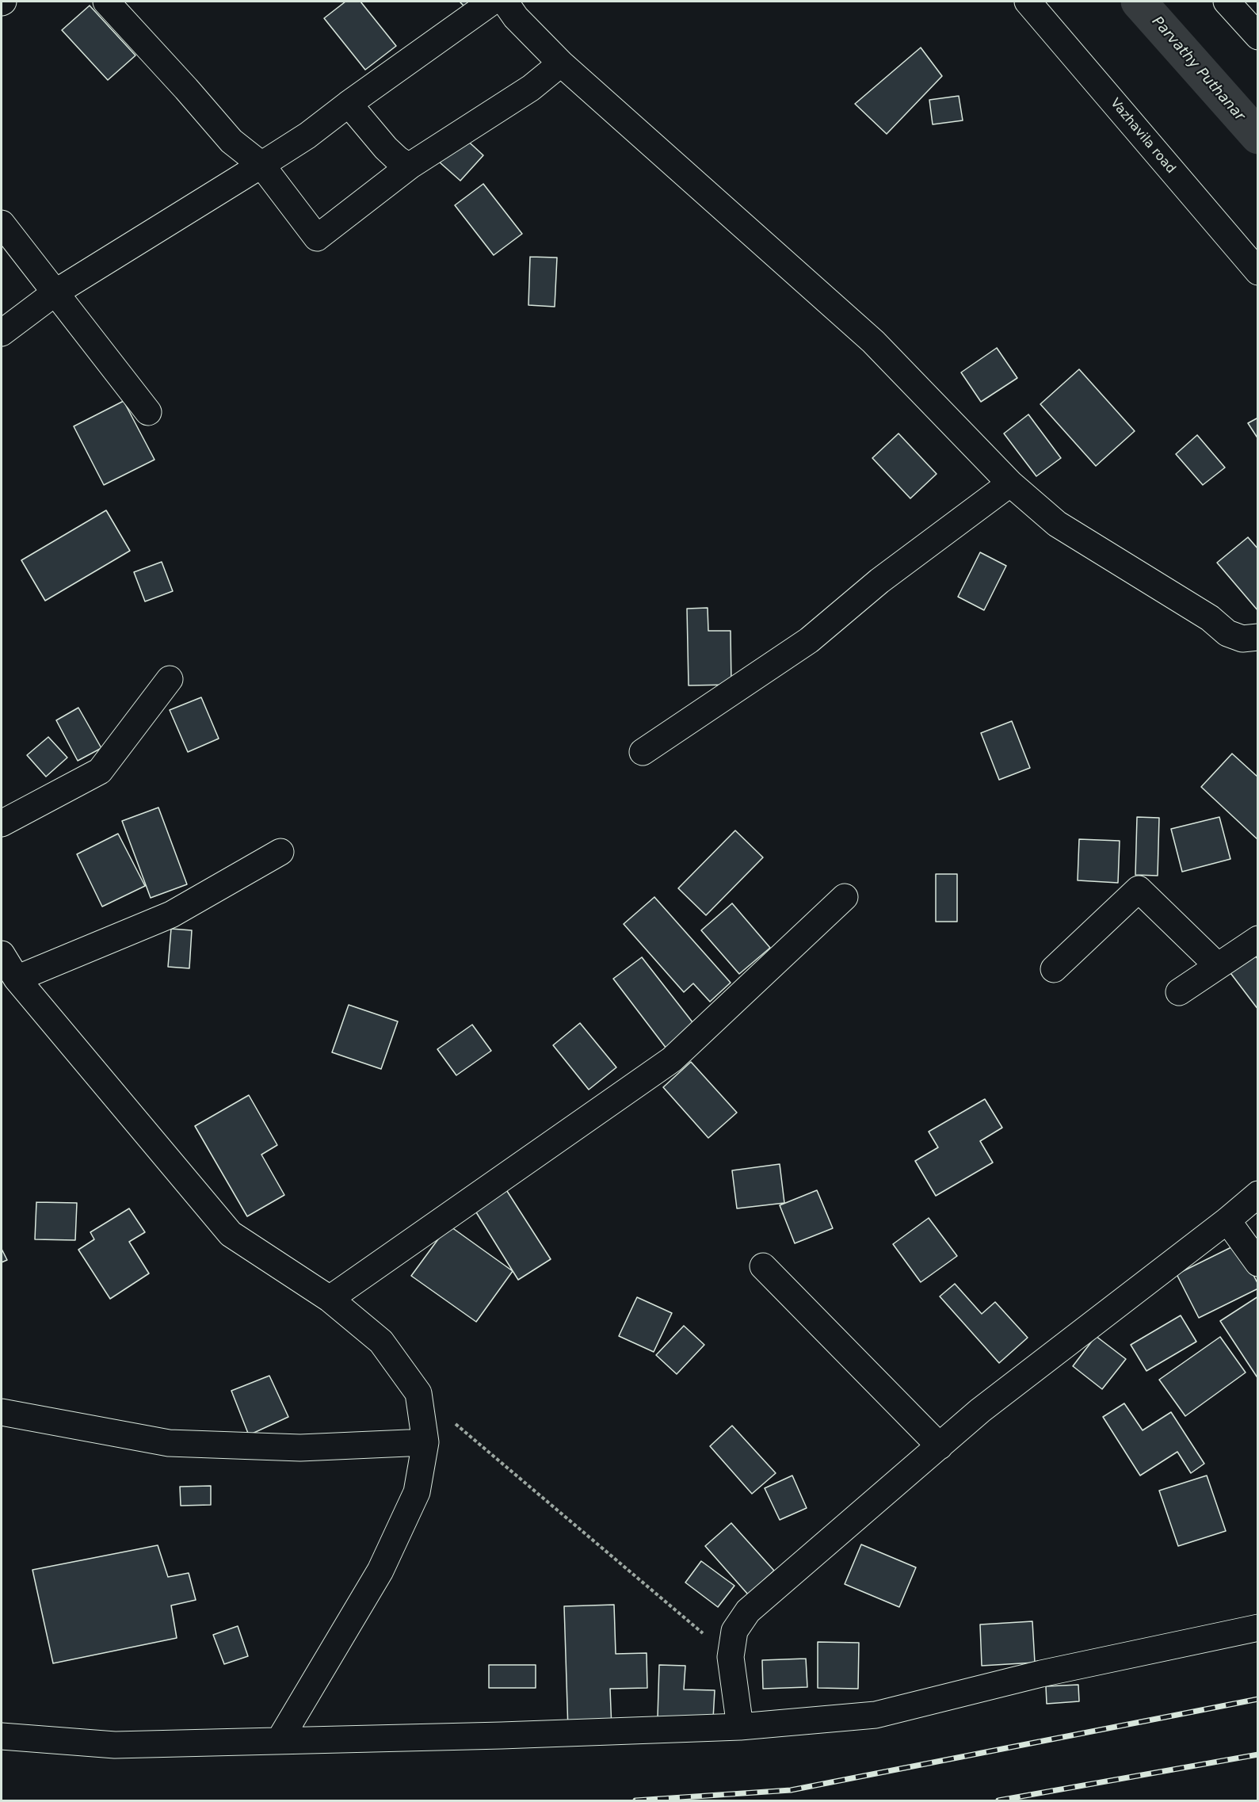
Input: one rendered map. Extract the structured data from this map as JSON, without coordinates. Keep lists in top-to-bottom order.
{
  "streets": {
    "street": ["Vazhavila road"]
  },
  "water": ["Parvathy Puthanar"]
}
